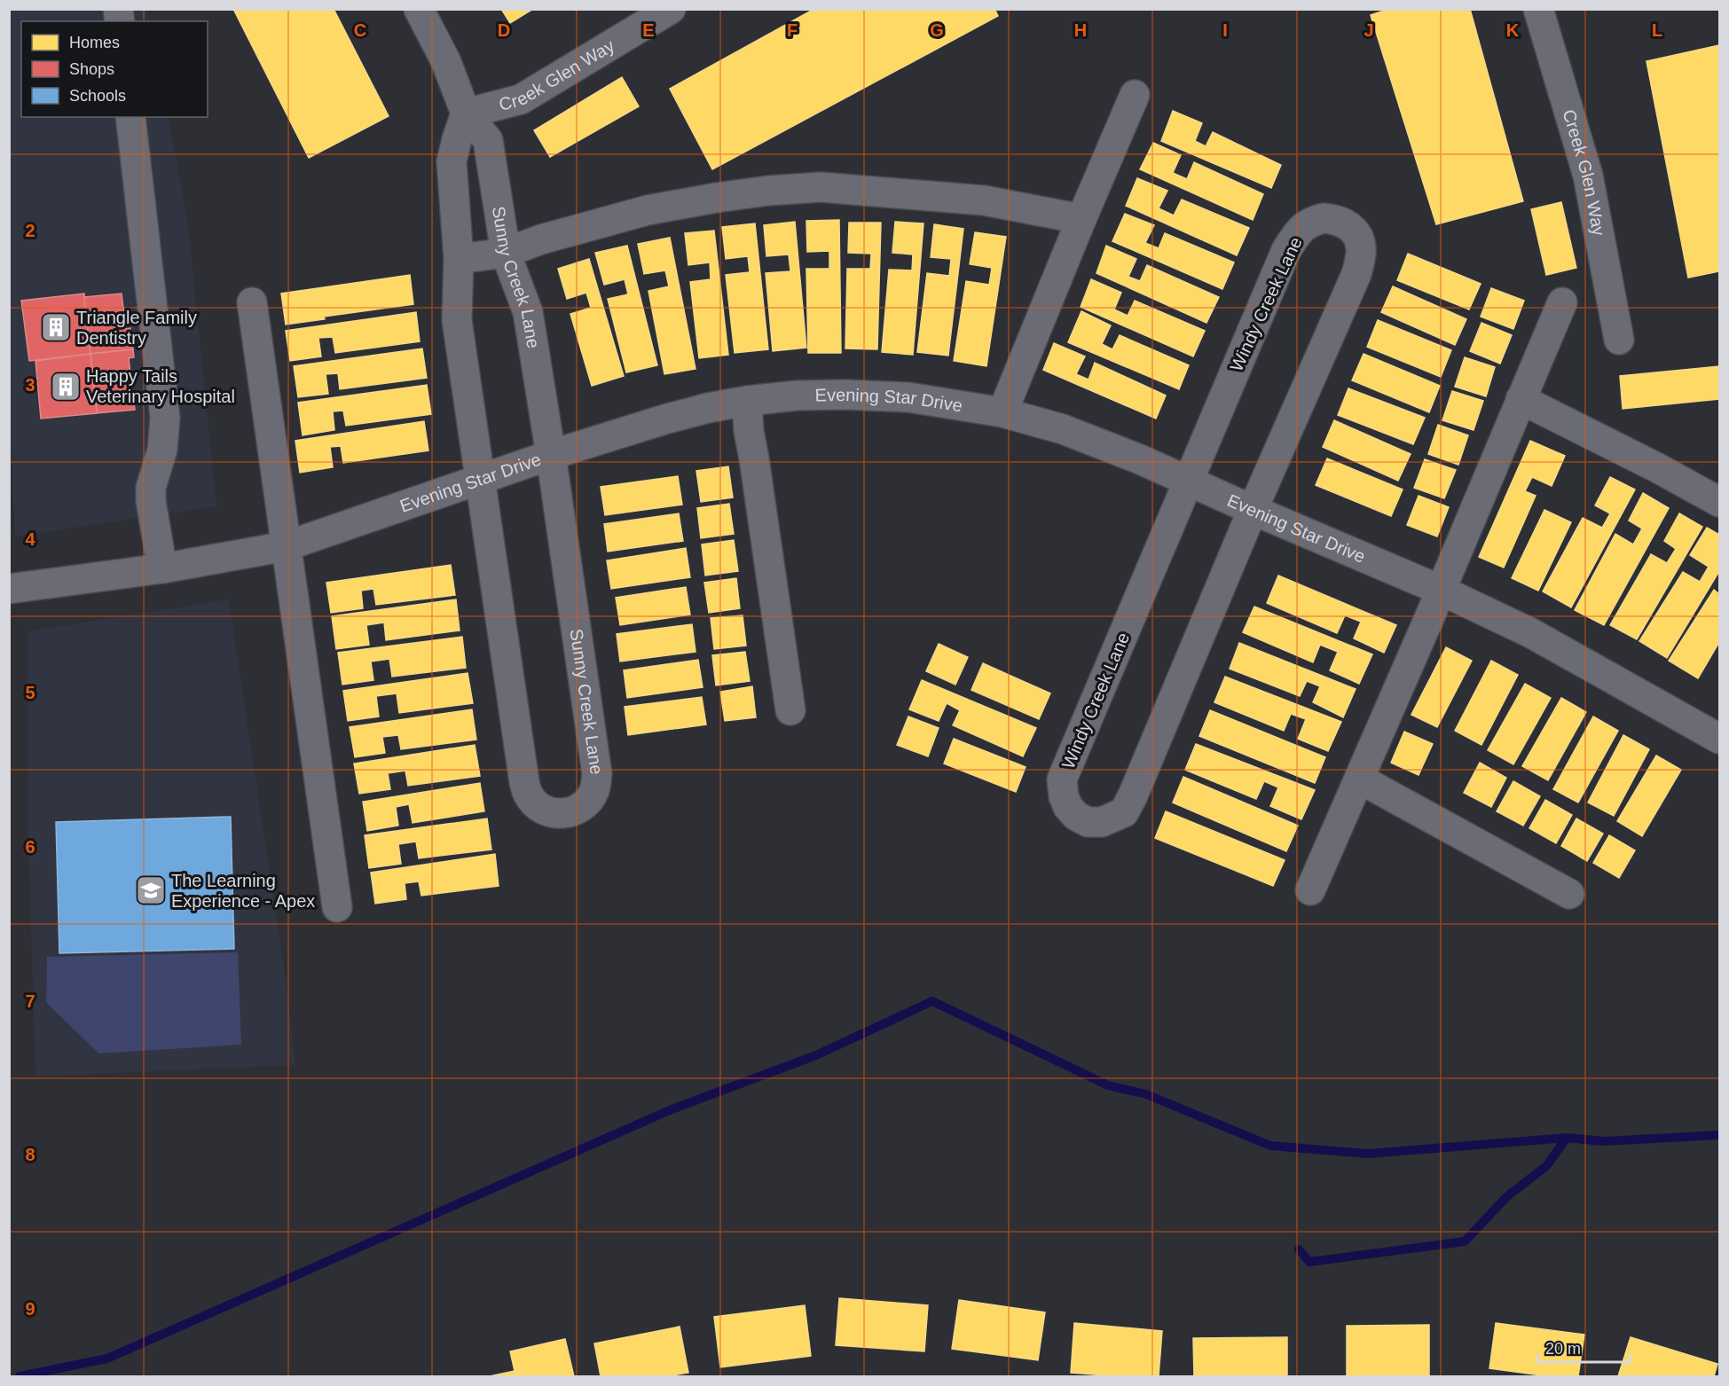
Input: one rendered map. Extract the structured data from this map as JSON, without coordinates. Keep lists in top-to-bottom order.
{
  "streets": {
    "street": [
      "Creek Glen Way",
      "Sunny Creek Lane",
      "Windy Creek Lane",
      "Evening Star Drive"
    ]
  },
  "crossings": [
    ["Creek Glen Way", "Sunny Creek Lane"],
    ["Sunny Creek Lane", "Evening Star Drive"],
    ["Windy Creek Lane", "Evening Star Drive"]
  ],
  "places": {
    "building": ["Triangle Family Dentistry", "Happy Tails Veterinary Hospital"],
    "school or university": ["The Learning Experience - Apex"]
  },
  "legend": ["Homes", "Shops", "Schools"],
  "scale_bar": "20 m",
  "grid": {
    "columns": [
      "C",
      "D",
      "E",
      "F",
      "G",
      "H",
      "I",
      "J",
      "K",
      "L"
    ],
    "rows": [
      "2",
      "3",
      "4",
      "5",
      "6",
      "7",
      "8",
      "9"
    ]
  }
}
